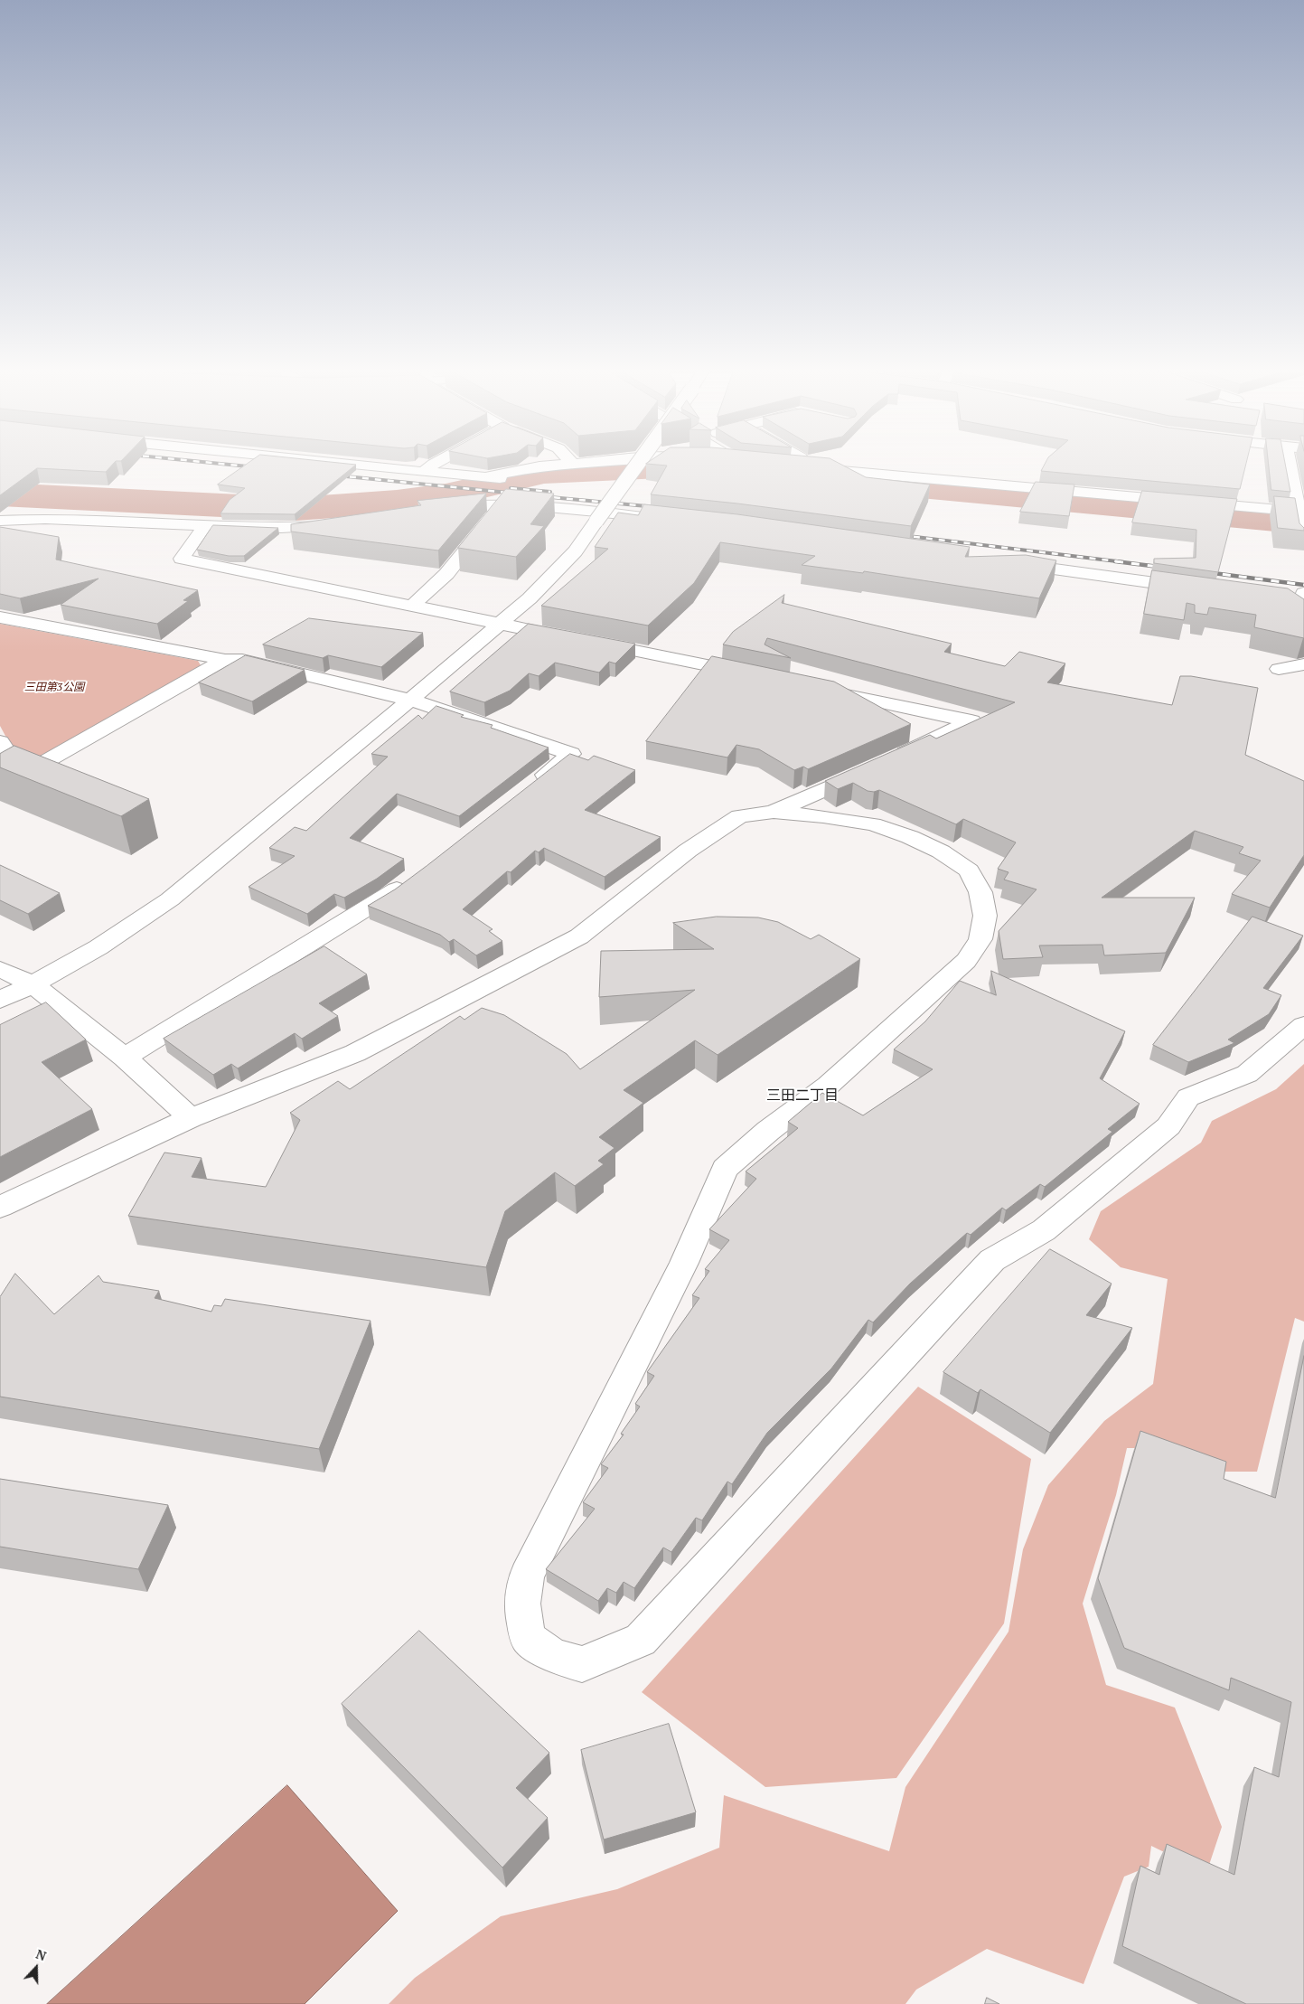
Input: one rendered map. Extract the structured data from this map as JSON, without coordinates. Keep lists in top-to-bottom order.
{
  "districts": ["三田二丁目"],
  "parks": ["三田第3公園"],
  "north": "top"
}
